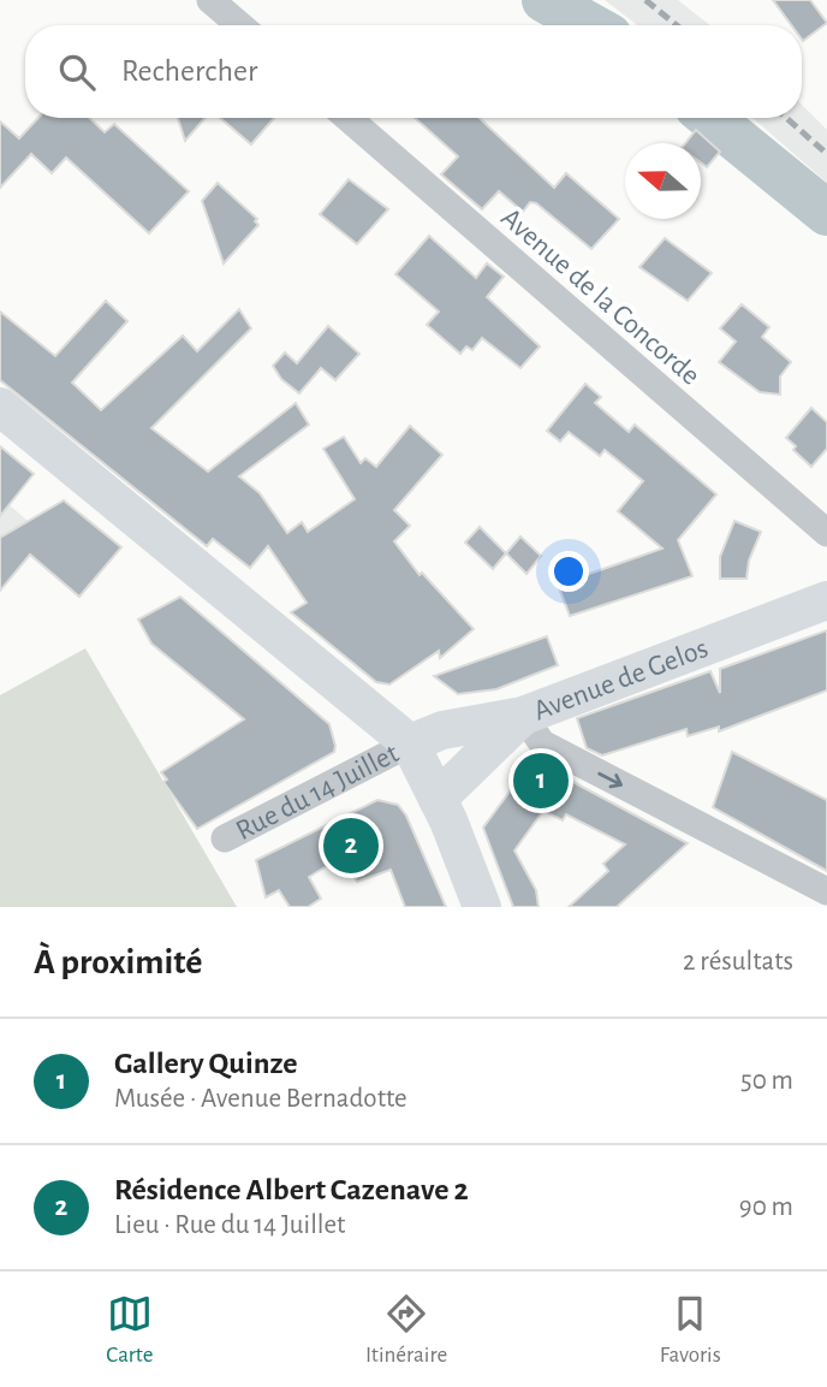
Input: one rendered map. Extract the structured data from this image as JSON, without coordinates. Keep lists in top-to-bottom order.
{
  "streets": {
    "main road": ["Avenue de Gelos"],
    "street": ["Avenue de la Concorde", "Rue du 14 Juillet"]
  },
  "crossings": [
    ["Avenue de Gelos", "Rue du 14 Juillet"]
  ],
  "north": "left",
  "page": {
    "search": "Rechercher",
    "pins": ["1", "2"],
    "heading": ["À proximité", "2 résultats"],
    "list": [
      {
        "mark": "1",
        "name": "Gallery Quinze",
        "note": "Musée · Avenue Bernadotte",
        "value": "50 m"
      },
      {
        "mark": "2",
        "name": "Résidence Albert Cazenave 2",
        "note": "Lieu · Rue du 14 Juillet",
        "value": "90 m"
      }
    ],
    "nav": ["Carte", "Itinéraire", "Favoris"]
  }
}
